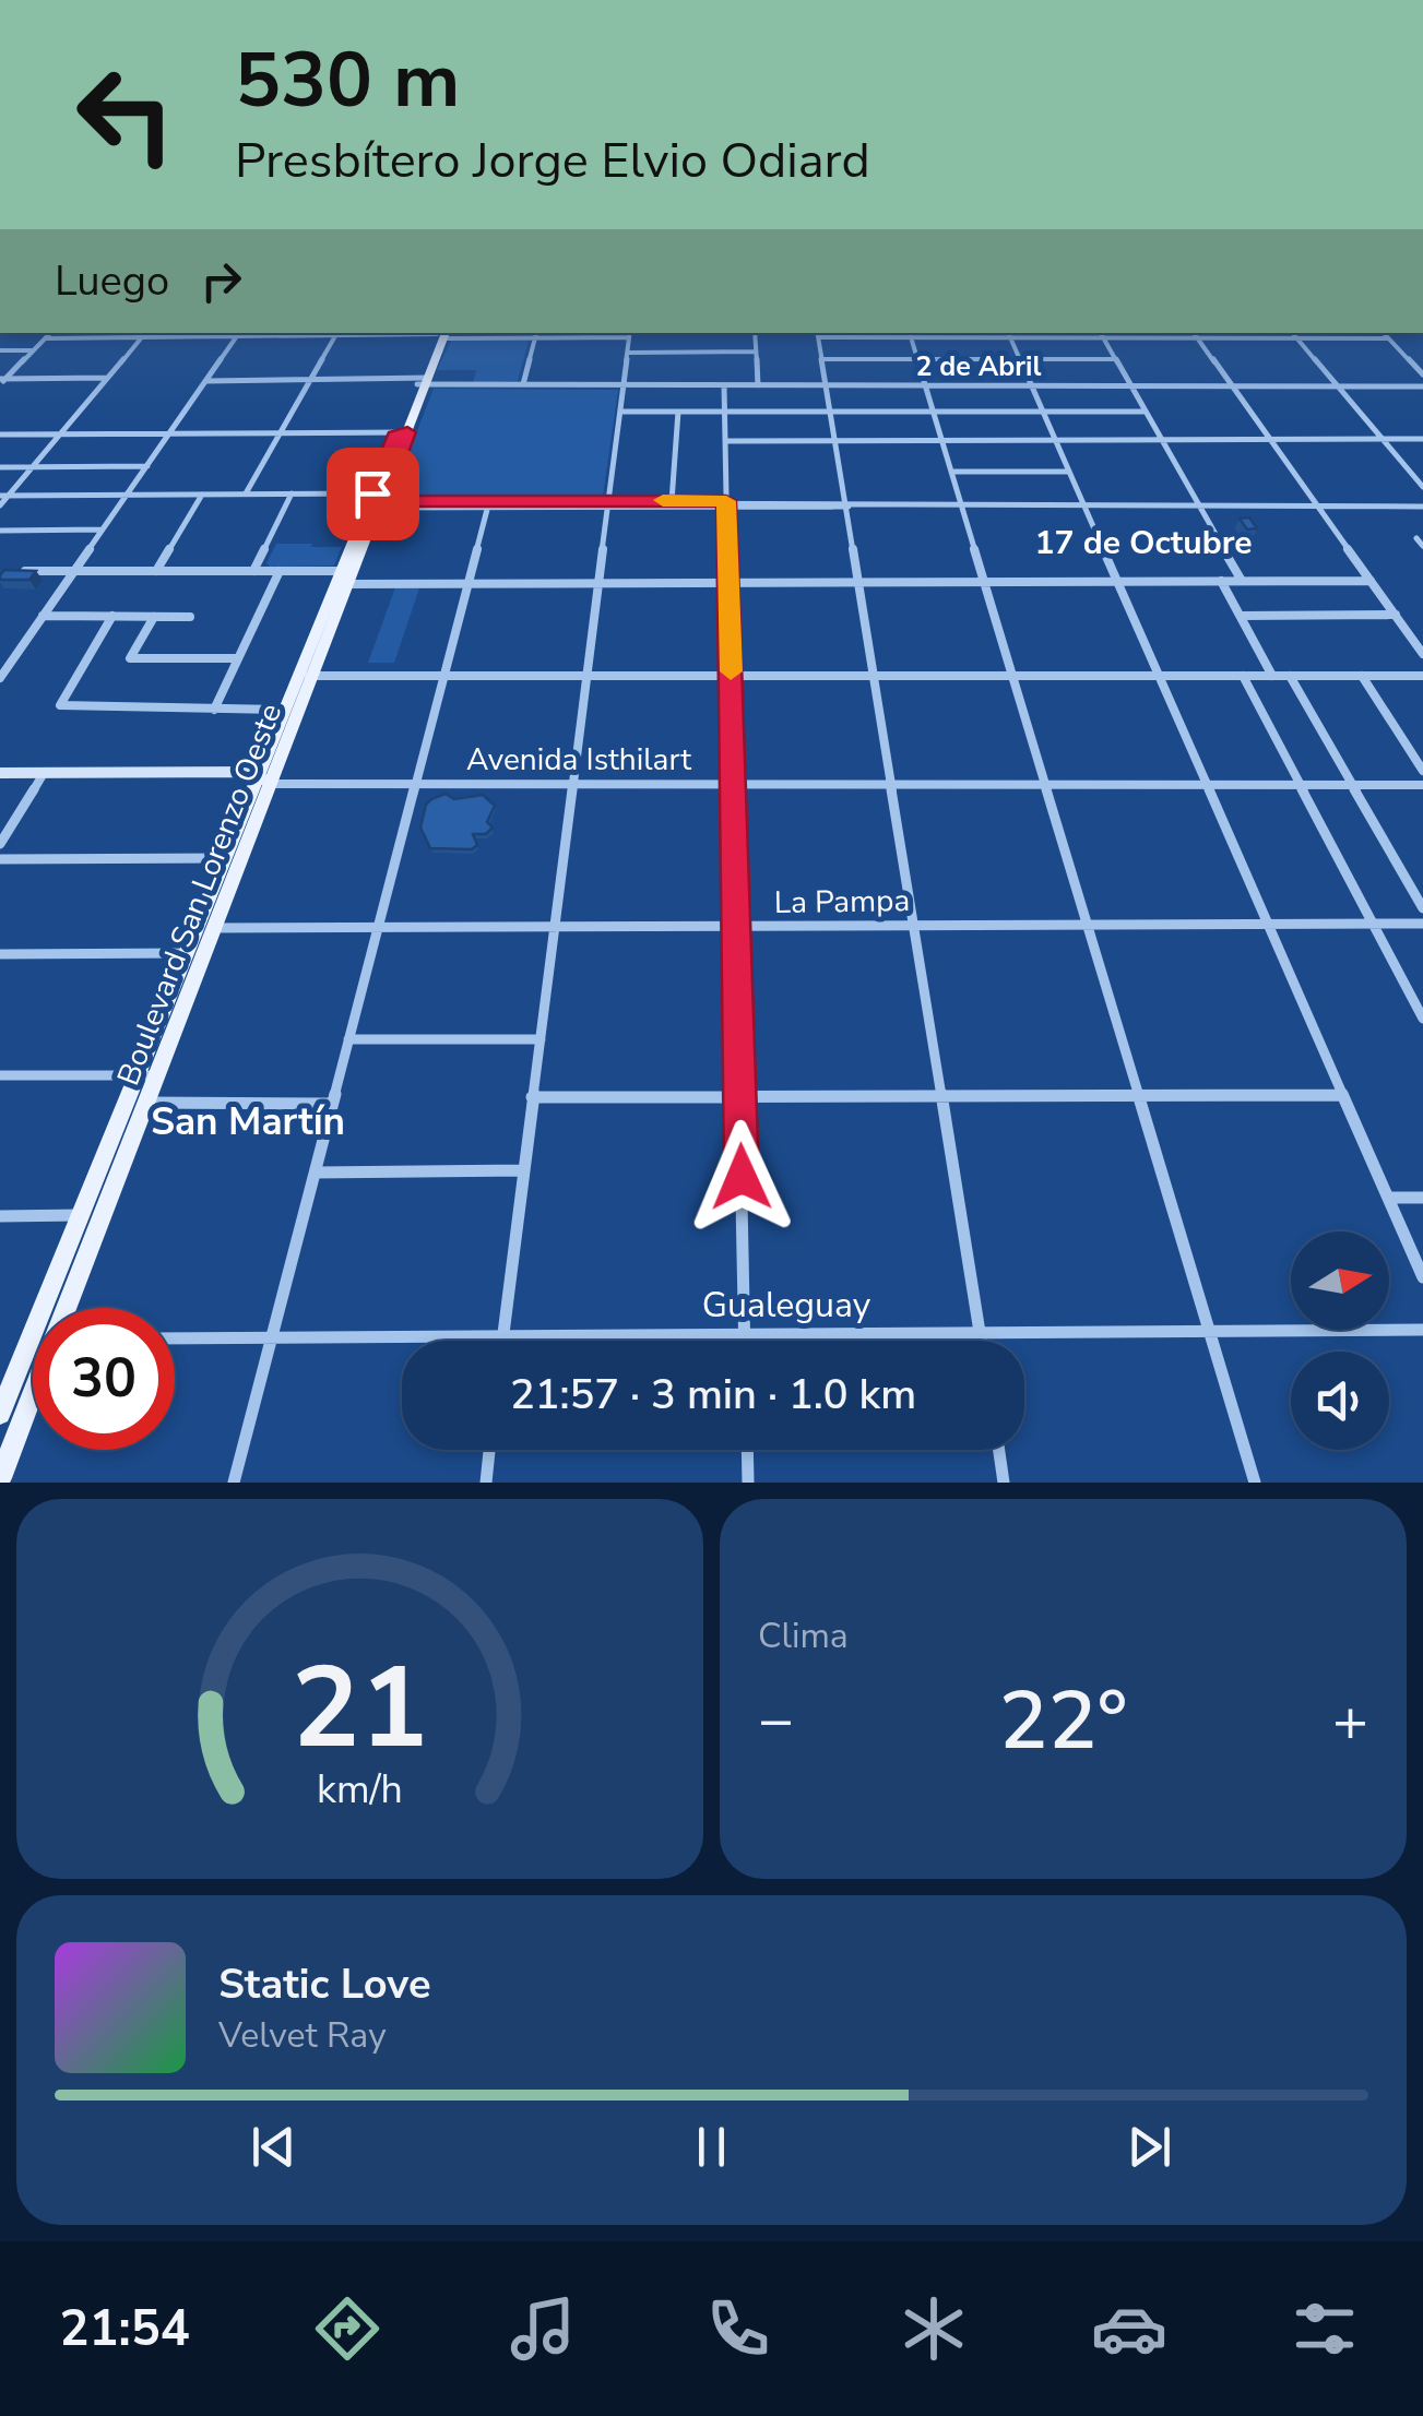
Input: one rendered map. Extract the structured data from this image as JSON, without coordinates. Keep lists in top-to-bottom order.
{
  "streets": {
    "main road": ["Boulevard San Lorenzo Oeste"],
    "street": ["Avenida Isthilart", "La Pampa", "Gualeguay"]
  },
  "crossings": [
    ["Avenida Isthilart", "Boulevard San Lorenzo Oeste"],
    ["Boulevard San Lorenzo Oeste", "La Pampa"]
  ],
  "districts": ["2 de Abril", "17 de Octubre", "San Martín"],
  "north": "right",
  "page": {
    "turn": ["530 m", "Presbítero Jorge Elvio Odiard"],
    "then": "Luego",
    "limit": "30",
    "trip": "21:57 · 3 min · 1.0 km",
    "tile": "Clima",
    "heat": ["−", "22°", "+"],
    "song": ["Static Love", "Velvet Ray"],
    "tabs": "21:54",
    "gauge": ["21", "km/h"]
  }
}
